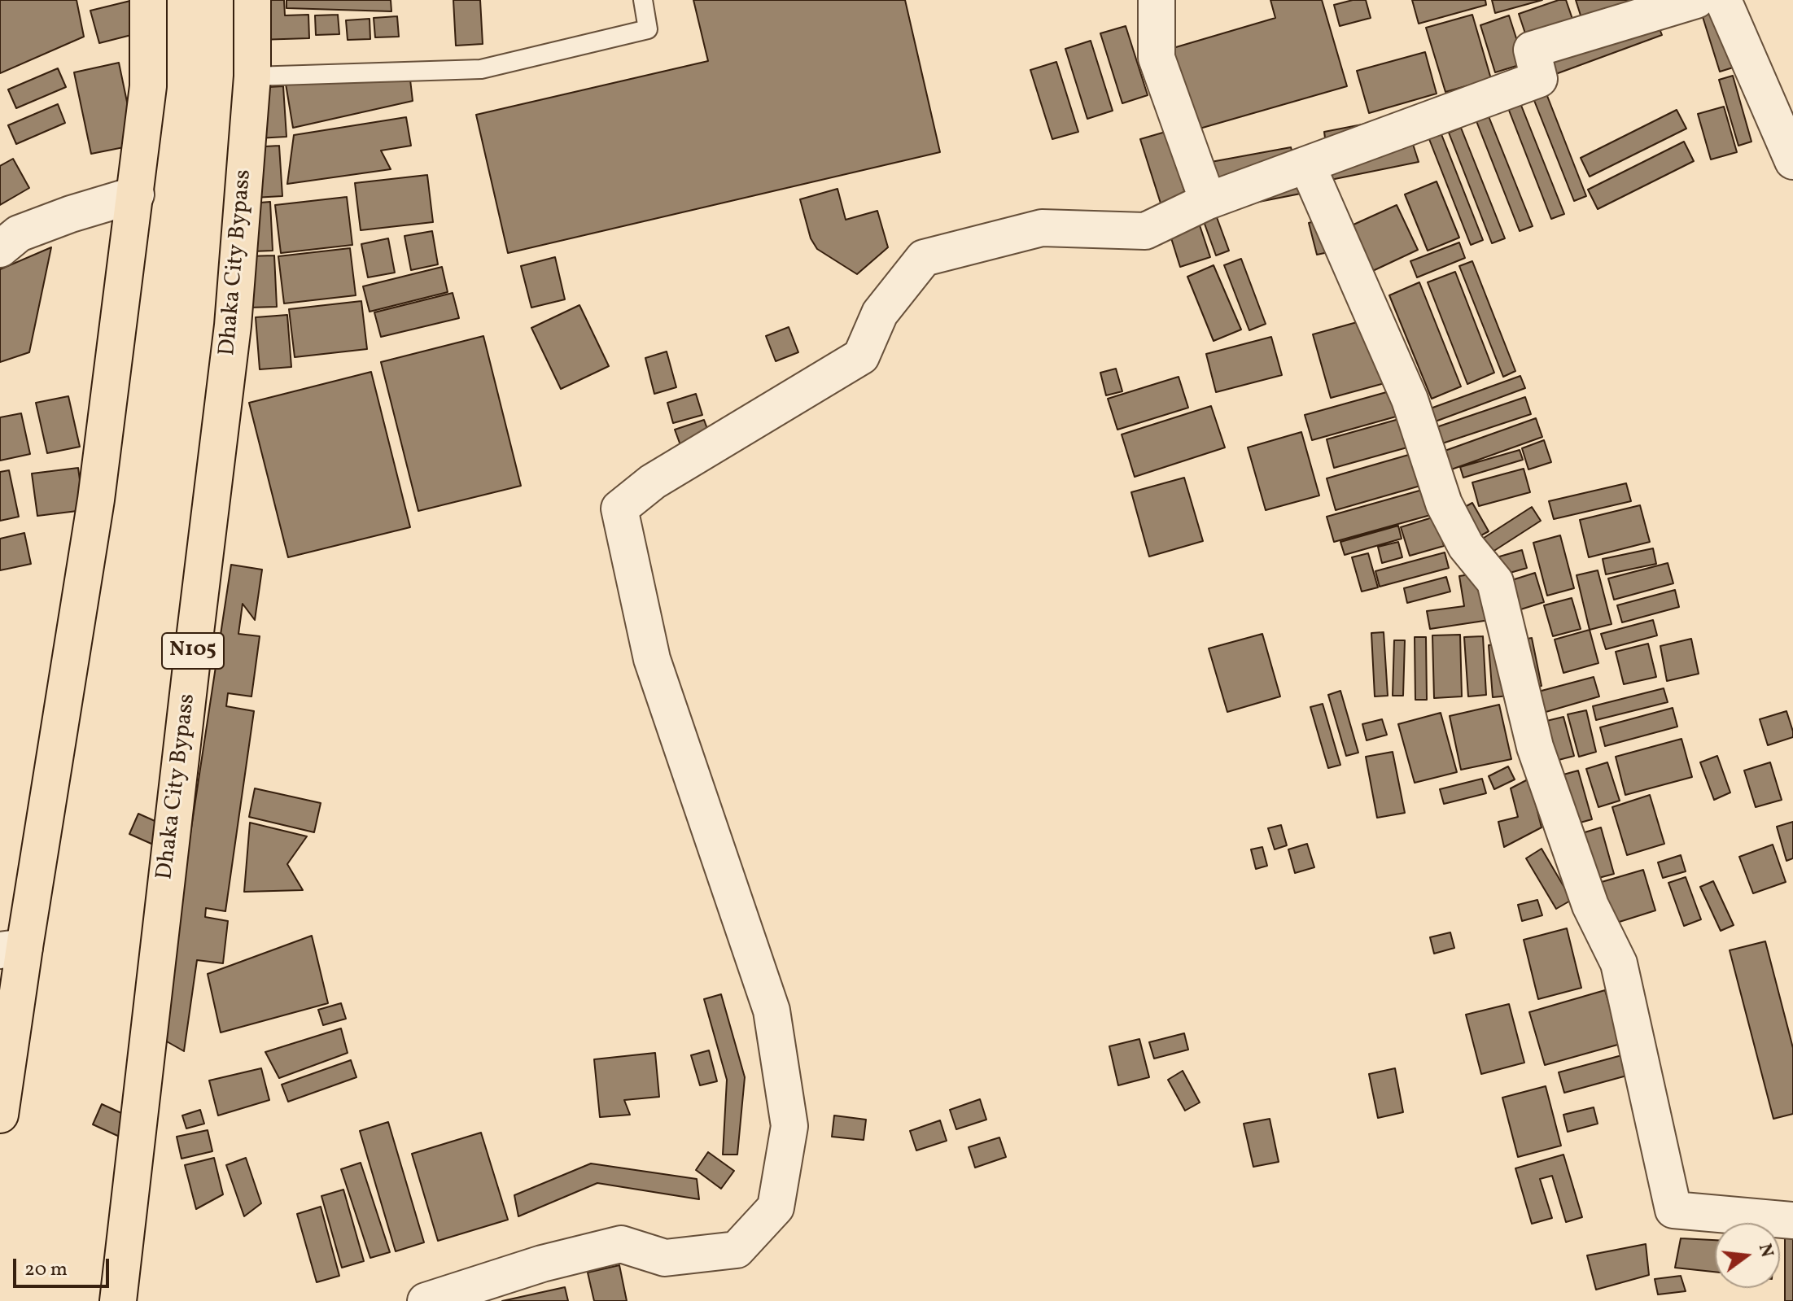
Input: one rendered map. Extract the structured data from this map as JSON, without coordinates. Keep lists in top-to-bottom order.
{
  "streets": {
    "highway": ["Dhaka City Bypass", "N105"]
  },
  "scale_bar": "20 m",
  "north": "right"
}
